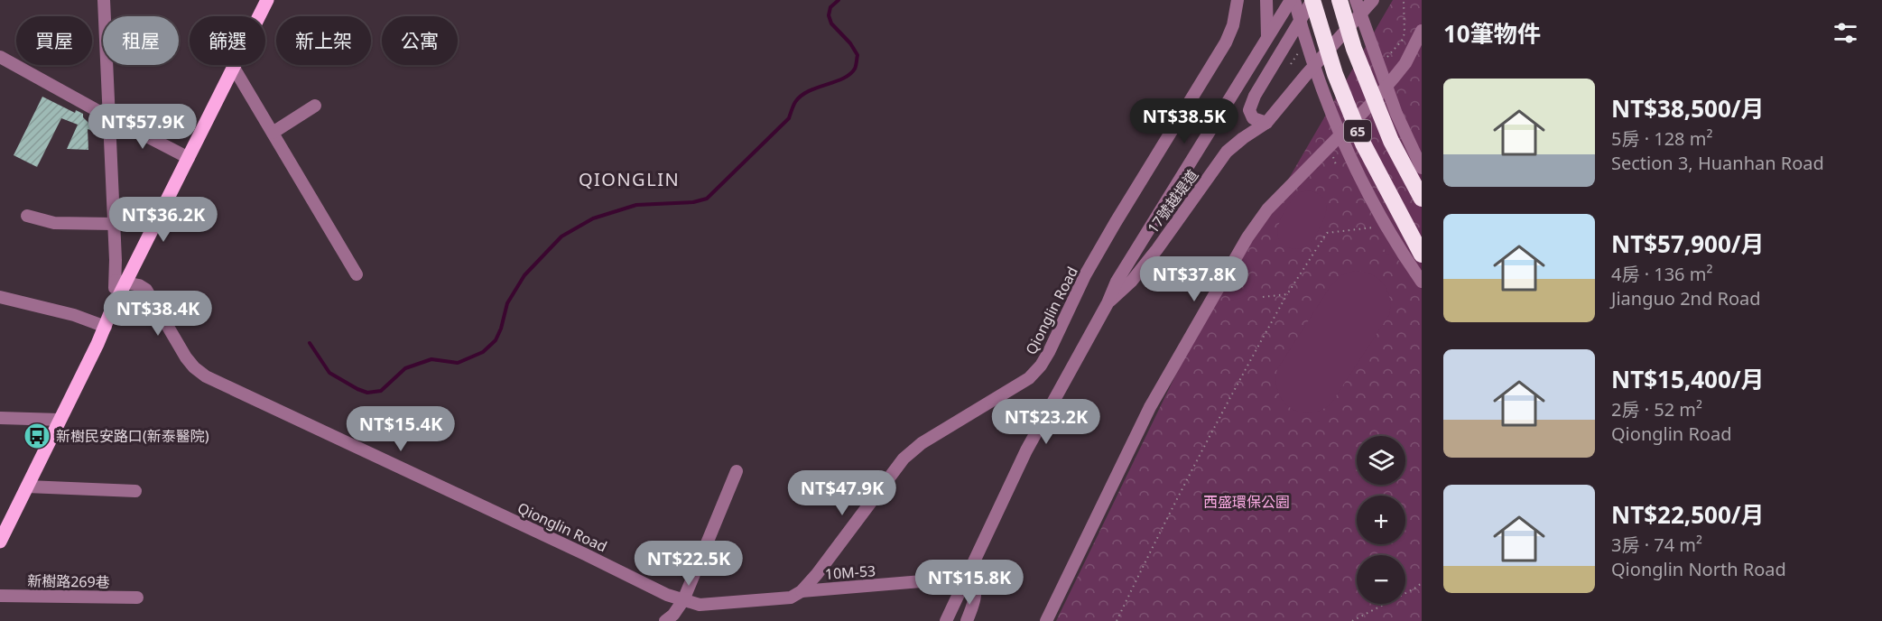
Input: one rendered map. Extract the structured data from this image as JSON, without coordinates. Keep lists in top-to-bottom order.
{
  "streets": {
    "highway": ["65"],
    "street": [
      "17號越堤道",
      "Qionglin Road",
      "10M-53",
      "新樹路269巷"
    ]
  },
  "crossings": [
    ["Qionglin Road", "10M-53"]
  ],
  "districts": ["QIONGLIN"],
  "parks": ["西盛環保公園"],
  "places": {
    "bus stop": ["新樹民安路口(新泰醫院)"]
  },
  "page": {
    "heading": "10筆物件",
    "chip": [
      "買屋",
      "租屋",
      "篩選",
      "新上架",
      "公寓"
    ],
    "list": [
      {
        "name": "NT$38,500/月",
        "note": "5房 · 128 m² · Section 3, Huanhan Road"
      },
      {
        "name": "NT$57,900/月",
        "note": "4房 · 136 m² · Jianguo 2nd Road"
      },
      {
        "name": "NT$15,400/月",
        "note": "2房 · 52 m² · Qionglin Road"
      },
      {
        "name": "NT$22,500/月",
        "note": "3房 · 74 m² · Qionglin North Road"
      }
    ],
    "price": [
      "NT$38.5K",
      "NT$57.9K",
      "NT$36.2K",
      "NT$37.8K",
      "NT$38.4K",
      "NT$23.2K",
      "NT$15.4K",
      "NT$47.9K",
      "NT$22.5K",
      "NT$15.8K"
    ],
    "map_buttons": ["+", "−"]
  }
}
